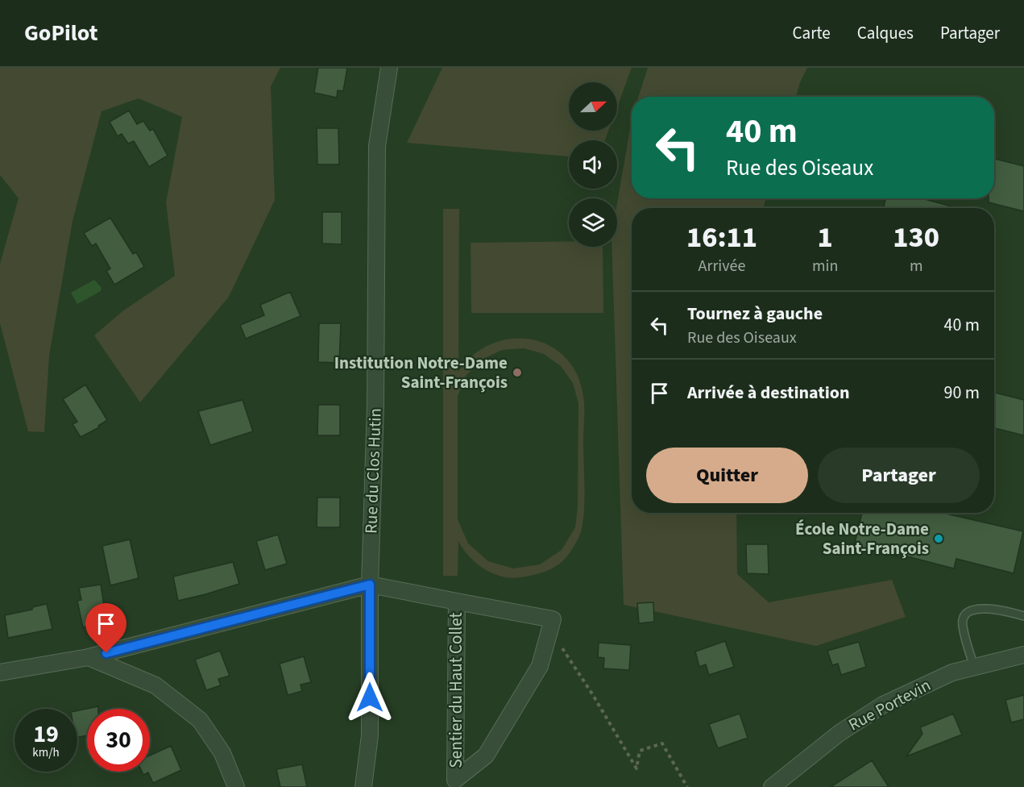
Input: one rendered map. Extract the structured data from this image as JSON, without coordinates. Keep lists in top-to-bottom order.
{
  "streets": {
    "street": ["Rue du Clos Hutin", "Sentier du Haut Collet", "Rue Portevin"]
  },
  "crossings": [
    ["Rue du Clos Hutin", "Sentier du Haut Collet"]
  ],
  "places": ["Institution Notre‐Dame Saint‐François", "École Notre-Dame Saint-François"],
  "north": "right",
  "page": {
    "header": "GoPilot",
    "nav": ["Carte", "Calques", "Partager"],
    "turn": ["40 m", "Rue des Oiseaux"],
    "eta": [
      "16:11",
      "Arrivée",
      "1",
      "min",
      "130",
      "m"
    ],
    "list": [
      {
        "name": "Tournez à gauche",
        "note": "Rue des Oiseaux",
        "value": "40 m"
      },
      {
        "name": "Arrivée à destination",
        "value": "90 m"
      }
    ],
    "buttons": ["Quitter", "Partager"],
    "speed": "19 km/h",
    "limit": "30"
  }
}
